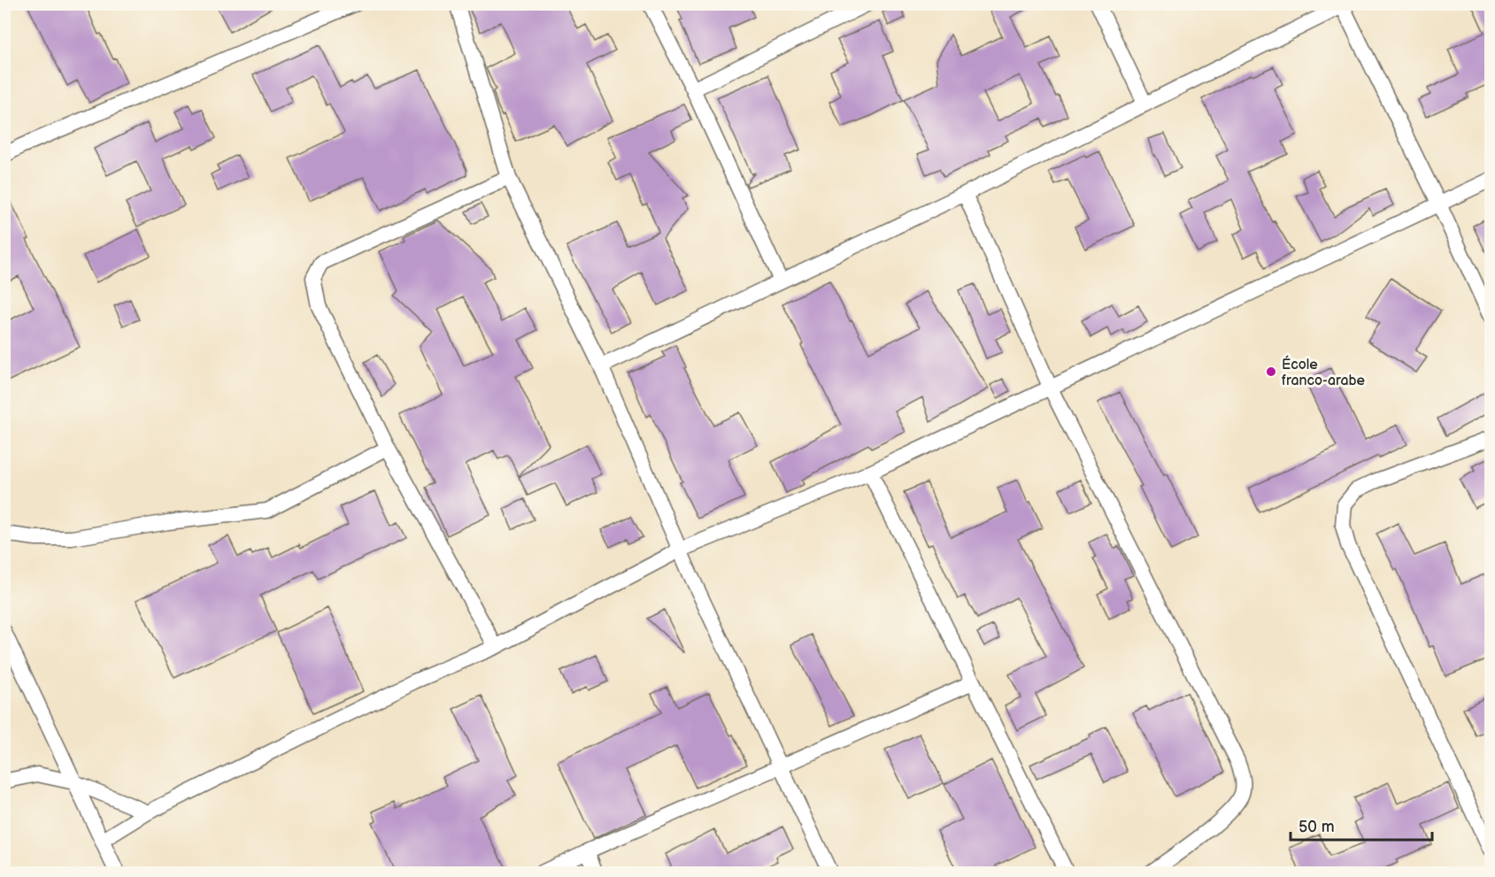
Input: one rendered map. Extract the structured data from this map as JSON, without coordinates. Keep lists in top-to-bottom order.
{
  "places": ["École franco-arabe"],
  "scale_bar": "50 m"
}
